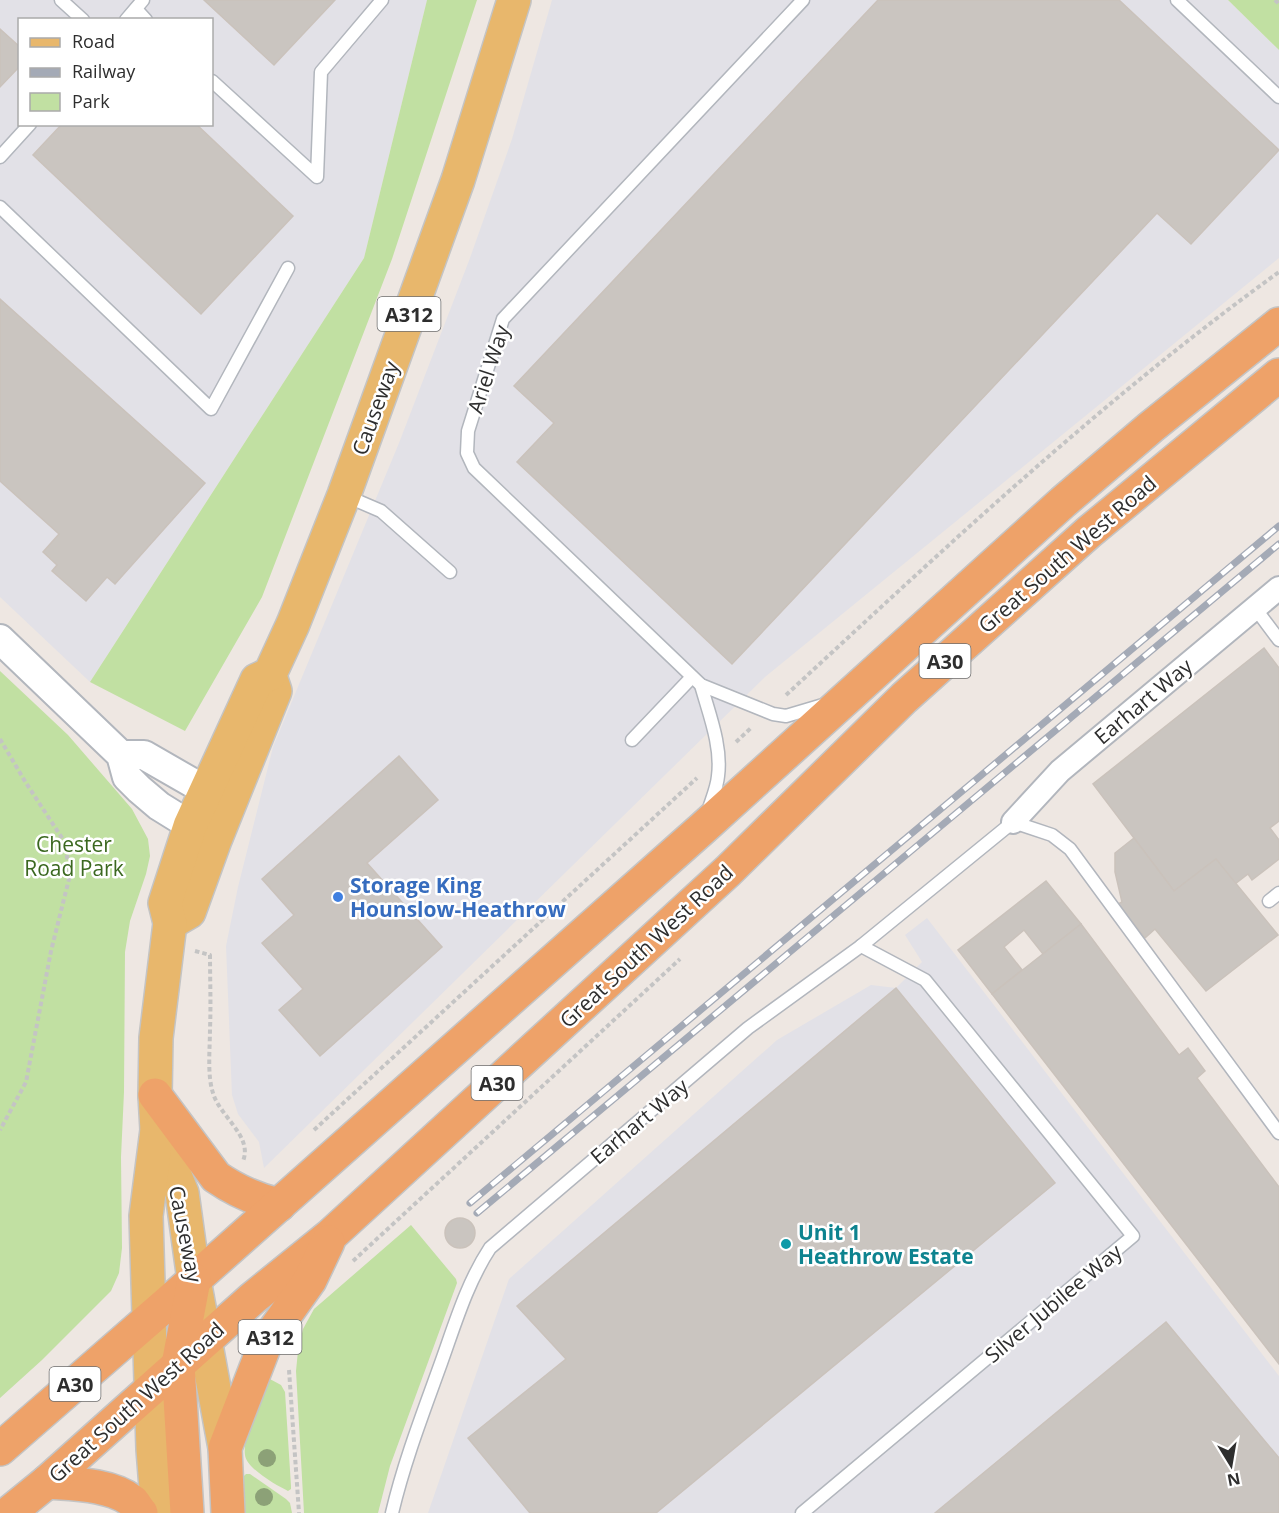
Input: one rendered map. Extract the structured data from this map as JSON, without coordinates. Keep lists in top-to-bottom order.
{
  "streets": {
    "highway": ["A312", "Great South West Road", "A30"],
    "main road": ["Causeway"],
    "street": ["Earhart Way"],
    "lane": ["Ariel Way", "Silver Jubilee Way"]
  },
  "crossings": [
    ["A312", "Causeway"],
    ["A312", "Great South West Road"],
    ["Ariel Way", "Great South West Road"],
    ["Causeway", "Great South West Road"],
    ["Earhart Way", "Silver Jubilee Way"]
  ],
  "parks": ["Chester Road Park"],
  "places": ["Storage King Hounslow-Heathrow", "Unit 1 Heathrow Estate"],
  "legend": ["Road", "Railway", "Park"],
  "north": "bottom"
}
